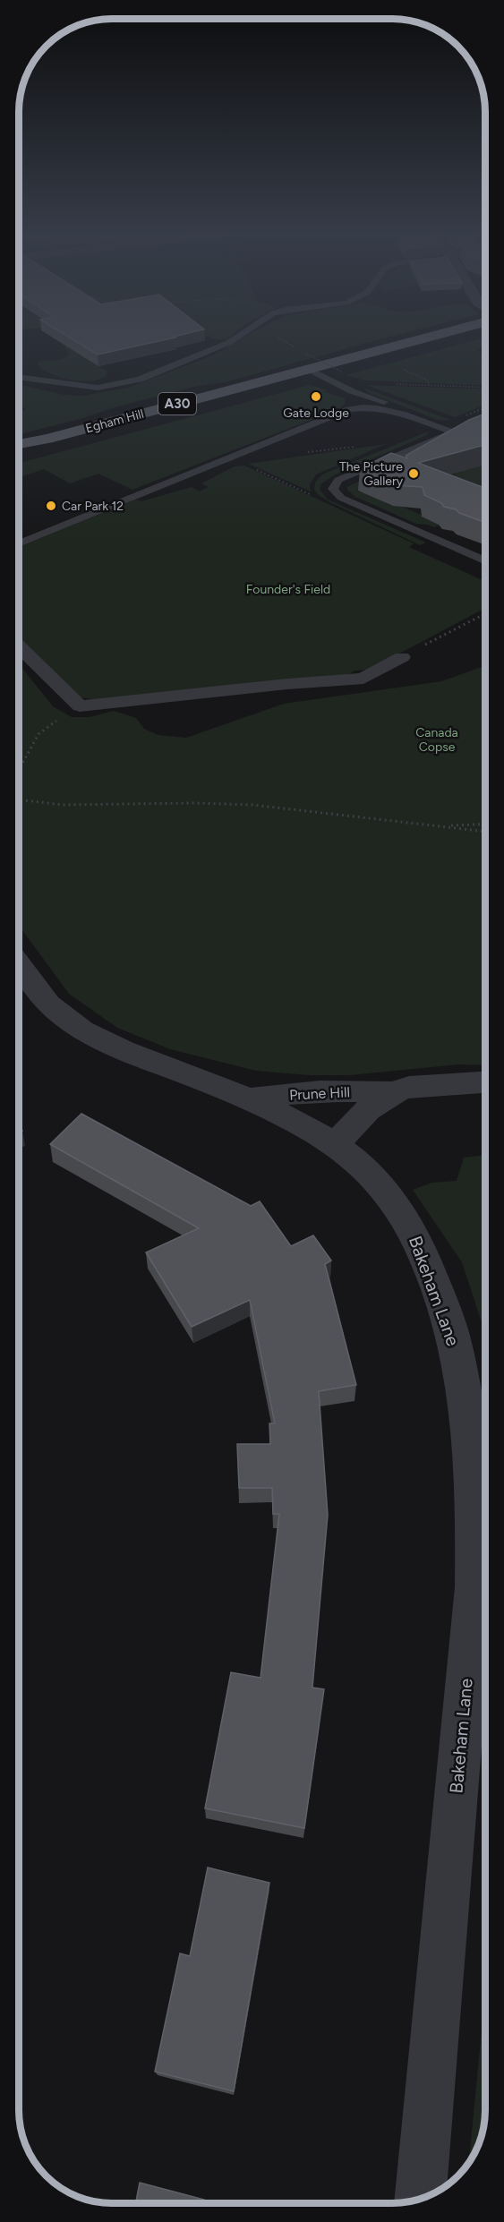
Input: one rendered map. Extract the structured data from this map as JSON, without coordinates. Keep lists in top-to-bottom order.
{
  "streets": {
    "main road": ["A30", "Egham Hill"],
    "street": ["Prune Hill", "Bakeham Lane"]
  },
  "crossings": [
    ["Prune Hill", "Bakeham Lane"]
  ],
  "parks": ["Founder's Field", "Canada Copse"],
  "places": ["Gate Lodge", "The Picture Gallery", "Car Park 12"]
}
